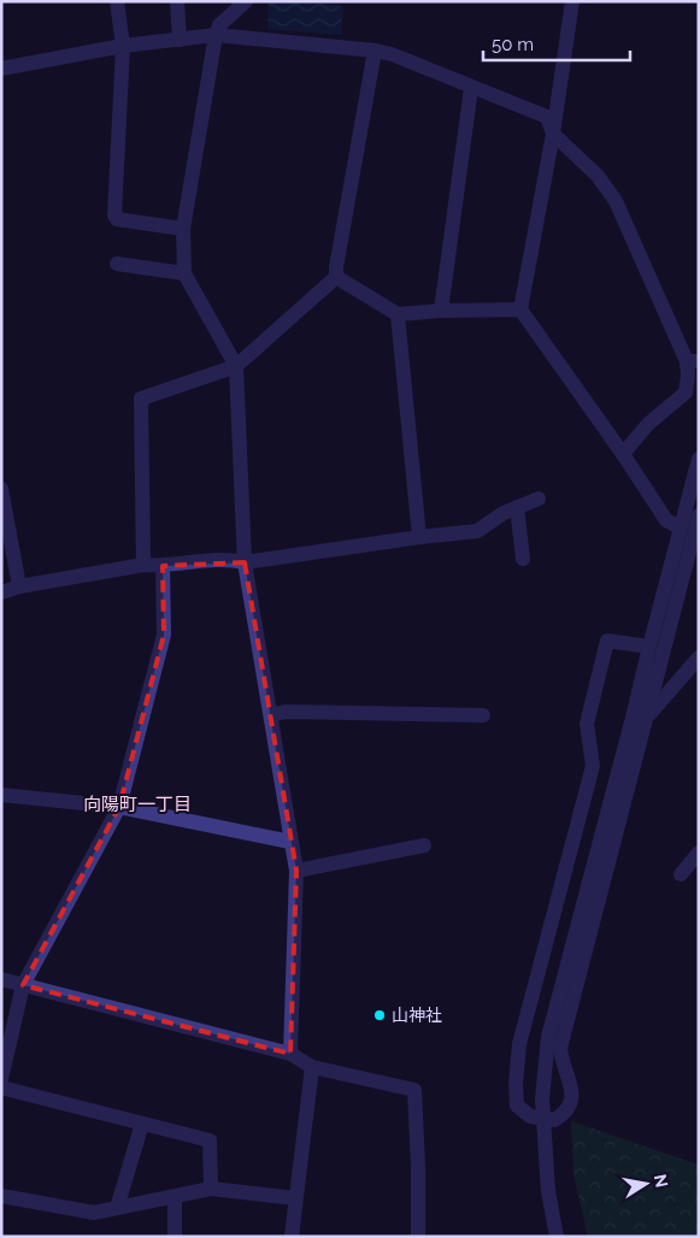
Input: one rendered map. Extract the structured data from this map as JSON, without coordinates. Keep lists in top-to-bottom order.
{
  "districts": ["向陽町一丁目"],
  "places": ["山神社"],
  "scale_bar": "50 m",
  "north": "right"
}
